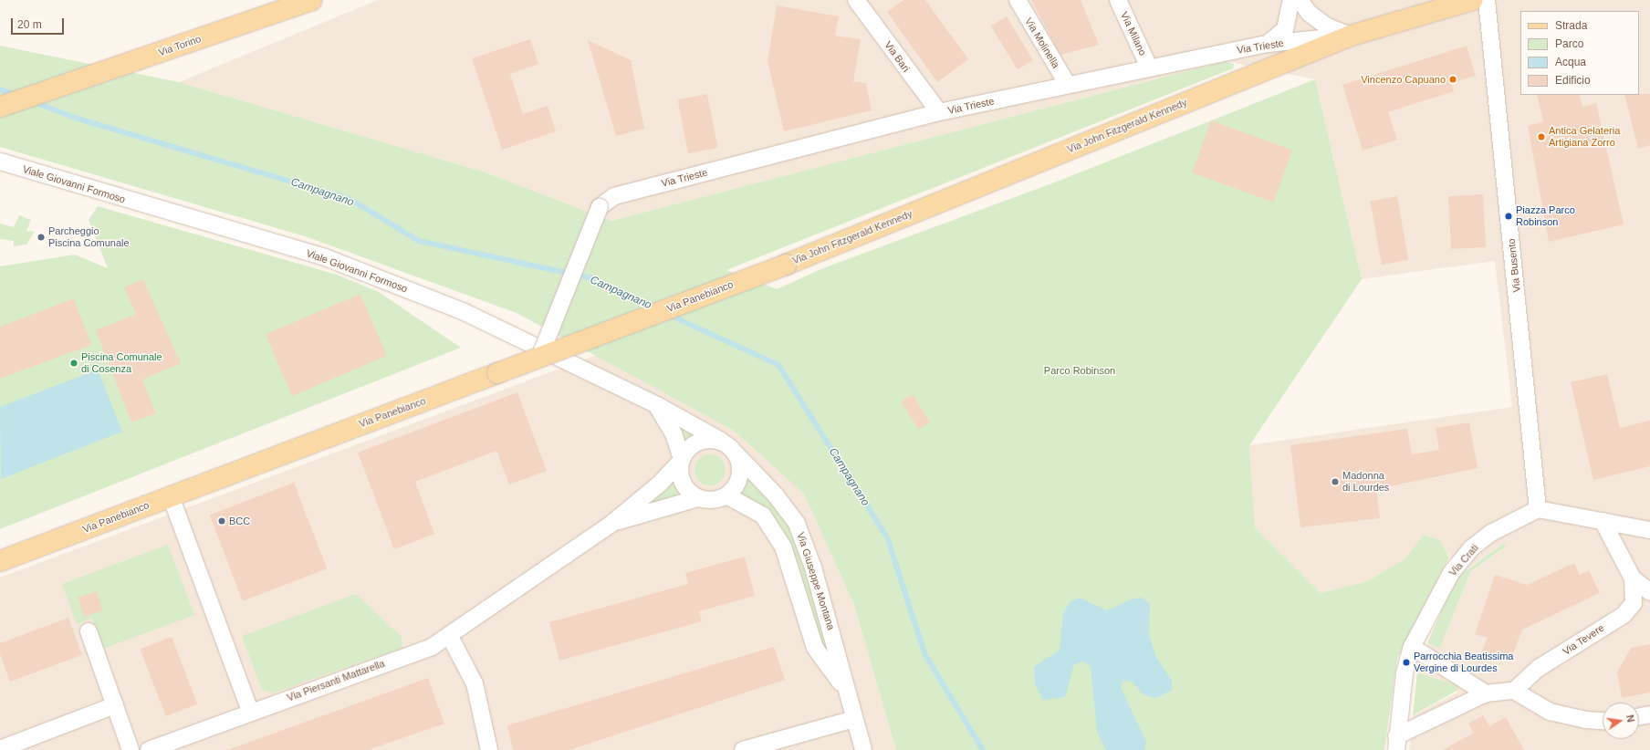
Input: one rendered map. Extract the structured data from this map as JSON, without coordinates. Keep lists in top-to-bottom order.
{
  "streets": {
    "main road": ["Via Torino", "Via John Fitzgerald Kennedy", "Via Panebianco"],
    "street": [
      "Via Milano",
      "Via Molinella",
      "Via Trieste",
      "Via Bari",
      "Viale Giovanni Formoso",
      "Via Busento",
      "Via Crati",
      "Via Giuseppe Montana",
      "Via Tevere",
      "Via Piersanti Mattarella"
    ]
  },
  "crossings": [
    ["Via Milano", "Via Trieste"],
    ["Via Molinella", "Via Trieste"],
    ["Via Trieste", "Via Bari"],
    ["Via Trieste", "Via John Fitzgerald Kennedy"],
    ["Via Trieste", "Via Panebianco"],
    ["Via John Fitzgerald Kennedy", "Via Panebianco"],
    ["Viale Giovanni Formoso", "Via Giuseppe Montana"],
    ["Viale Giovanni Formoso", "Via Piersanti Mattarella"],
    ["Via Busento", "Via Crati"],
    ["Via Giuseppe Montana", "Via Piersanti Mattarella"]
  ],
  "water": ["Campagnano"],
  "parks": ["Parco Robinson"],
  "places": [
    "Vincenzo Capuano",
    "Antica Gelateria Artigiana Zorro",
    "Piazza Parco Robinson",
    "Parcheggio Piscina Comunale",
    "Piscina Comunale di Cosenza",
    "Madonna di Lourdes",
    "BCC",
    "Parrocchia Beatissima Vergine di Lourdes"
  ],
  "legend": [
    "Strada",
    "Parco",
    "Acqua",
    "Edificio"
  ],
  "scale_bar": "20 m",
  "north": "right"
}
